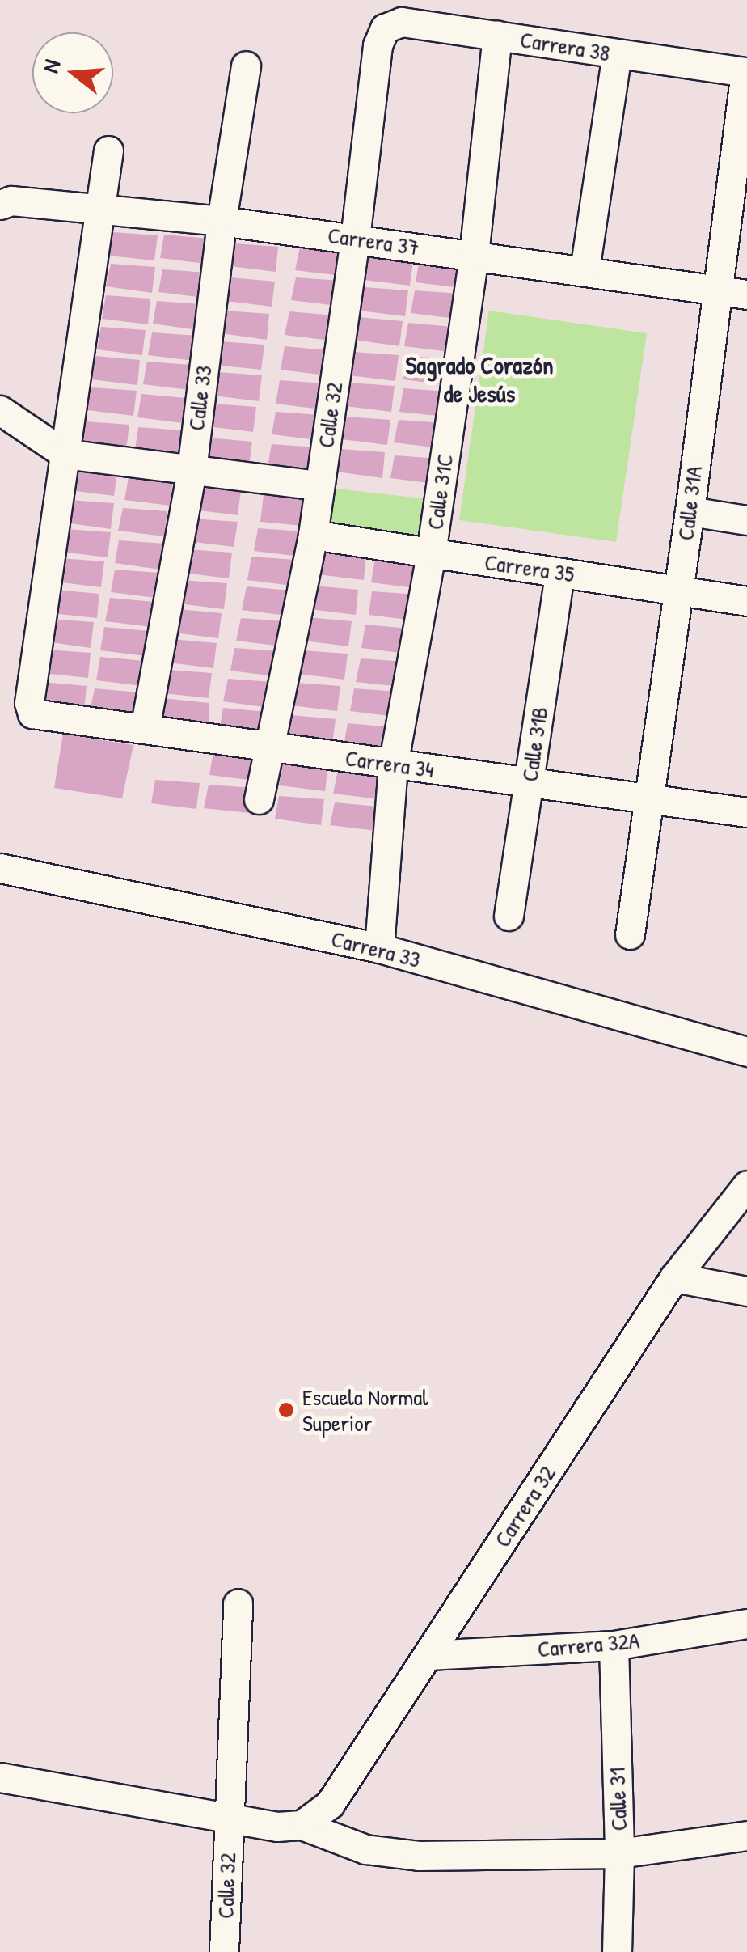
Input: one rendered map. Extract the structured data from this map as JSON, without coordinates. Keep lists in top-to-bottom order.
{
  "streets": {
    "street": [
      "Carrera 38",
      "Carrera 37",
      "Calle 33",
      "Calle 32",
      "Calle 31C",
      "Calle 31A",
      "Carrera 35",
      "Calle 31B",
      "Carrera 34",
      "Carrera 33",
      "Carrera 32",
      "Carrera 32A",
      "Calle 31"
    ]
  },
  "crossings": [
    ["Carrera 38", "Calle 32"],
    ["Carrera 38", "Calle 31C"],
    ["Carrera 38", "Calle 31A"],
    ["Carrera 37", "Calle 33"],
    ["Carrera 37", "Calle 32"],
    ["Carrera 37", "Calle 31C"],
    ["Carrera 37", "Calle 31A"],
    ["Calle 33", "Carrera 34"],
    ["Calle 32", "Carrera 35"],
    ["Calle 32", "Carrera 34"],
    ["Calle 31C", "Carrera 35"],
    ["Calle 31C", "Carrera 34"],
    ["Calle 31C", "Carrera 33"],
    ["Calle 31A", "Carrera 35"],
    ["Calle 31A", "Carrera 34"],
    ["Carrera 35", "Calle 31B"],
    ["Calle 31B", "Carrera 34"],
    ["Carrera 32", "Carrera 32A"],
    ["Carrera 32A", "Calle 31"]
  ],
  "districts": ["Sagrado Corazón de Jesús"],
  "places": ["Escuela Normal Superior"],
  "north": "left"
}
